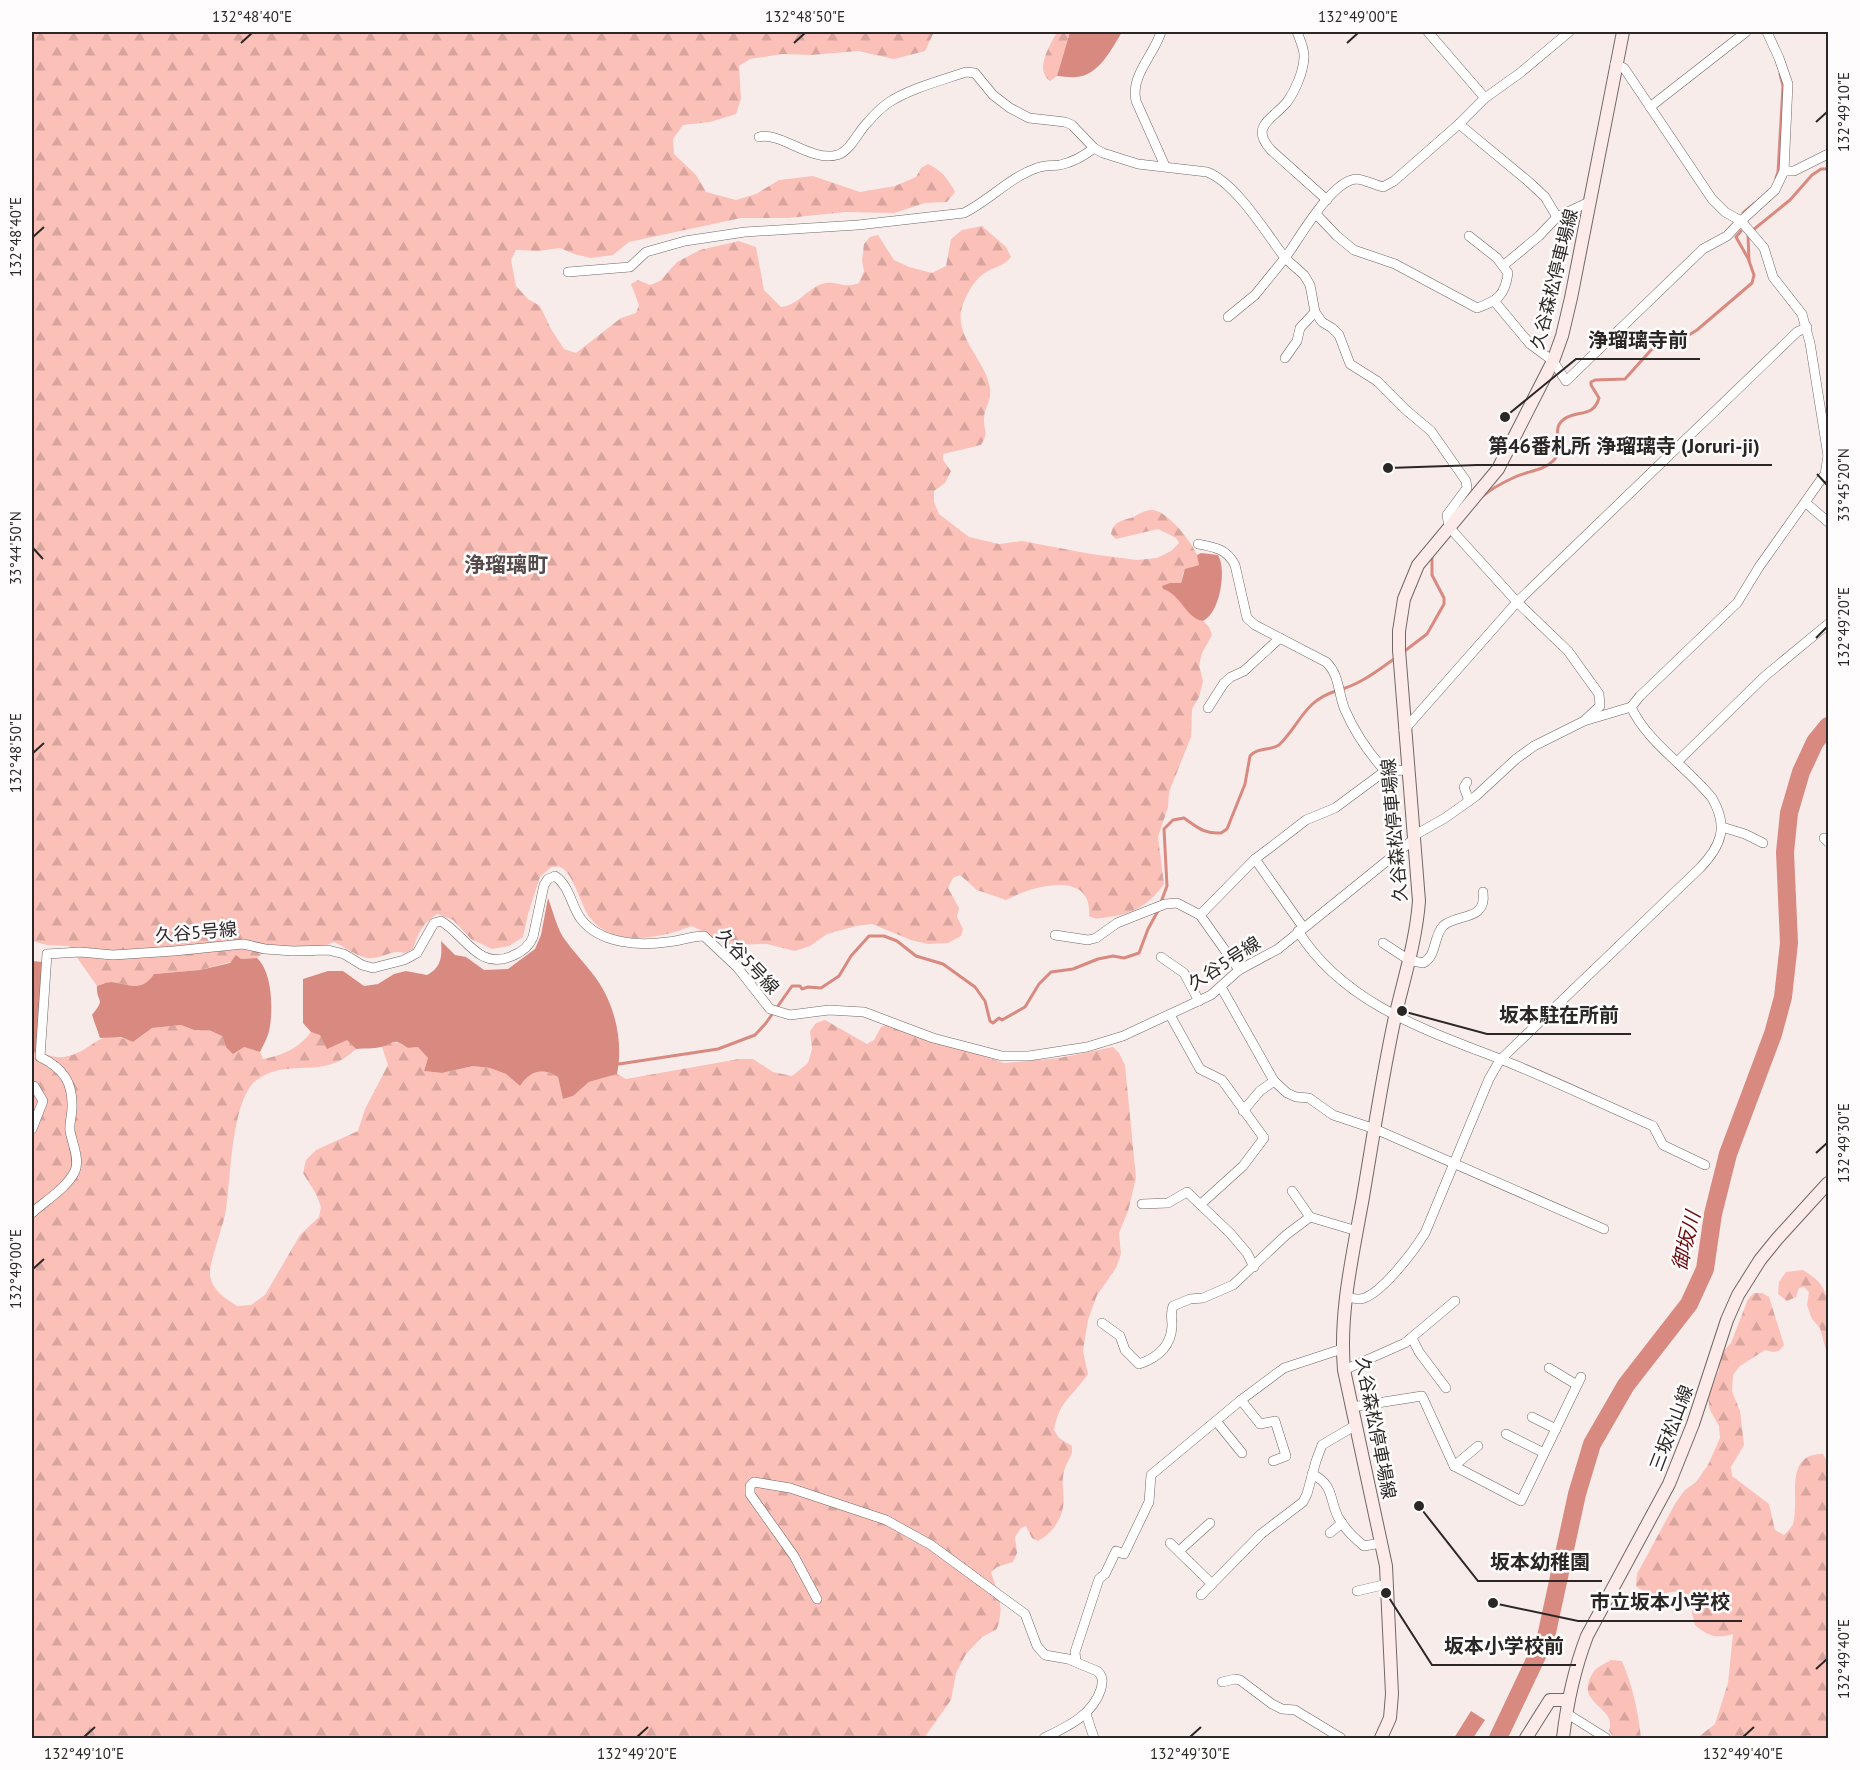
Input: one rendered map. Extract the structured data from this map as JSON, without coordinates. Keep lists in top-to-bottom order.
{
  "streets": {
    "main road": ["久谷森松停車場線", "三坂松山線"],
    "street": ["久谷5号線"]
  },
  "crossings": [
    ["久谷森松停車場線", "久谷5号線"]
  ],
  "districts": ["浄瑠璃町"],
  "water": ["御坂川"],
  "places": [
    "浄瑠璃寺前",
    "第46番札所 浄瑠璃寺 (Joruri-ji)",
    "坂本駐在所前",
    "坂本幼稚園",
    "坂本小学校前",
    "市立坂本小学校"
  ],
  "coordinates": [
    "132°48'40\"E",
    "132°48'50\"E",
    "132°49'00\"E",
    "132°49'10\"E",
    "33°45'20\"N",
    "33°44'50\"N",
    "132°49'20\"E",
    "132°49'30\"E",
    "132°49'40\"E"
  ]
}
